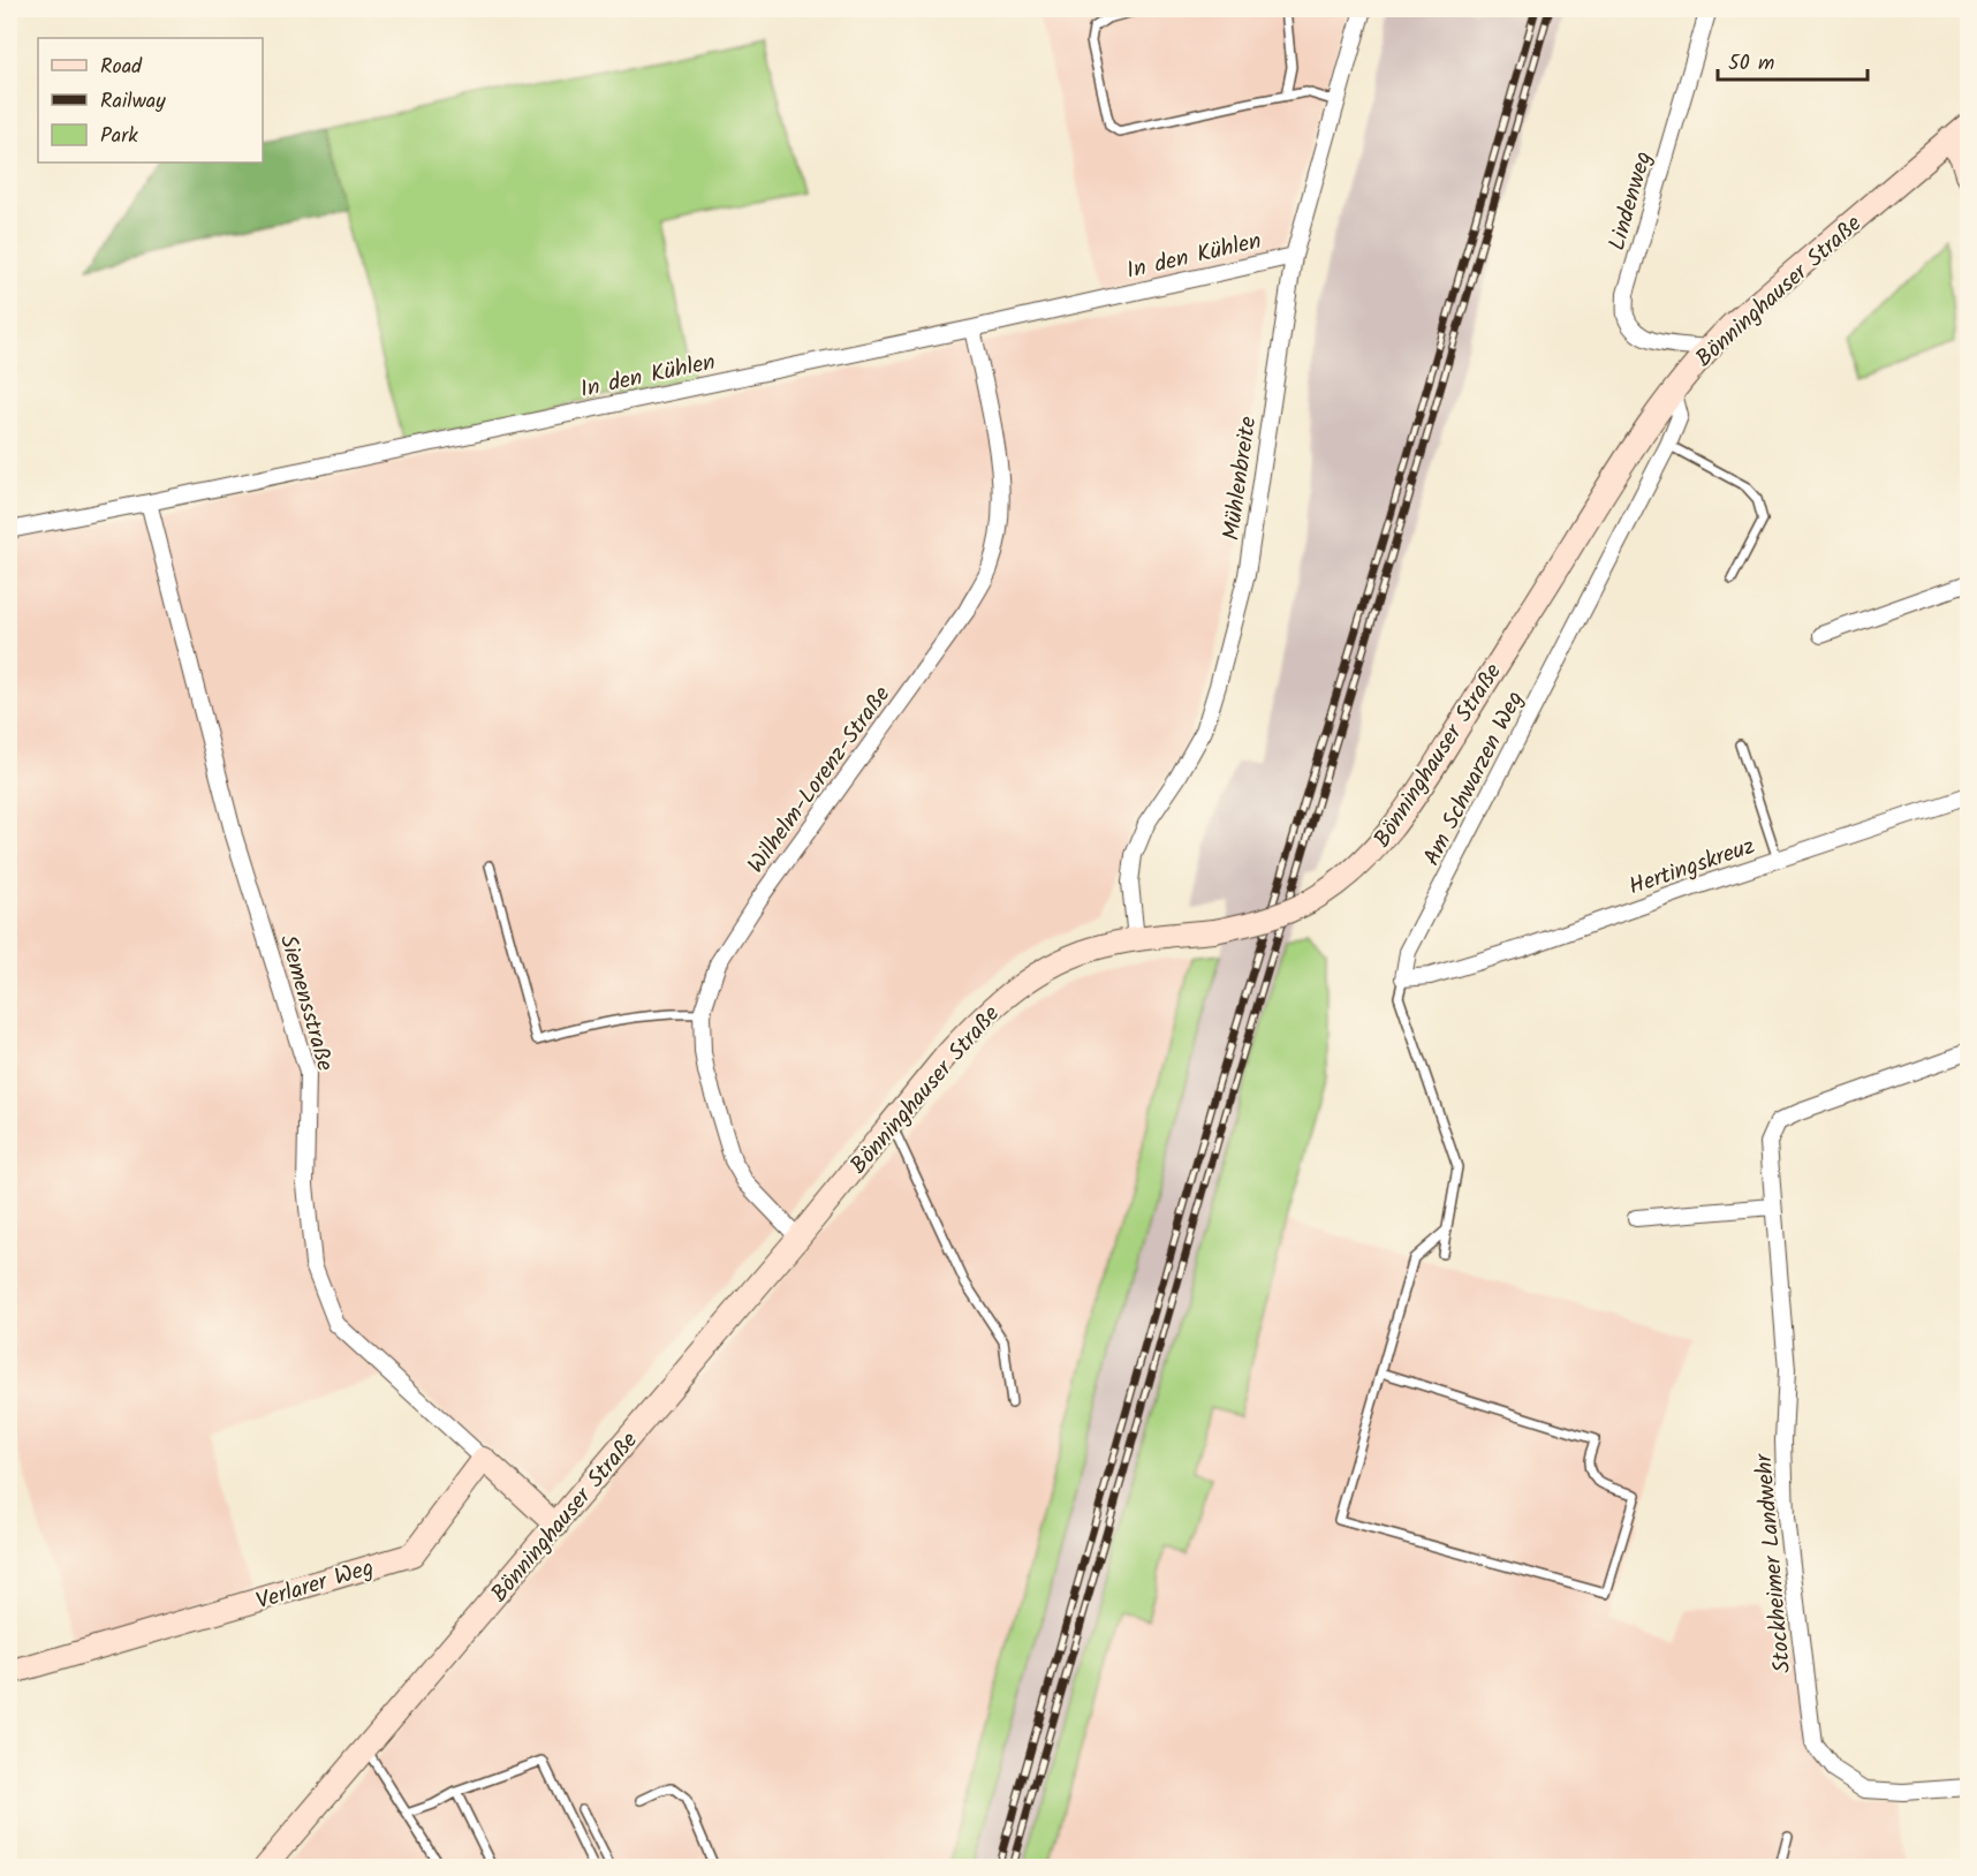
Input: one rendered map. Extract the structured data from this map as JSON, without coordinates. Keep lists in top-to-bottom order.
{
  "streets": {
    "main road": ["Bönninghauser Straße", "Verlarer Weg"],
    "street": [
      "Lindenweg",
      "In den Kühlen",
      "Mühlenbreite",
      "Am Schwarzen Weg",
      "Wilhelm-Lorenz-Straße",
      "Hertingskreuz",
      "Siemensstraße",
      "Stockheimer Landwehr"
    ]
  },
  "crossings": [
    ["Lindenweg", "Bönninghauser Straße"],
    ["In den Kühlen", "Mühlenbreite"],
    ["In den Kühlen", "Wilhelm-Lorenz-Straße"],
    ["In den Kühlen", "Siemensstraße"],
    ["Bönninghauser Straße", "Mühlenbreite"],
    ["Bönninghauser Straße", "Am Schwarzen Weg"],
    ["Bönninghauser Straße", "Wilhelm-Lorenz-Straße"],
    ["Am Schwarzen Weg", "Hertingskreuz"],
    ["Siemensstraße", "Verlarer Weg"]
  ],
  "legend": ["Road", "Railway", "Park"],
  "scale_bar": "50 m"
}
